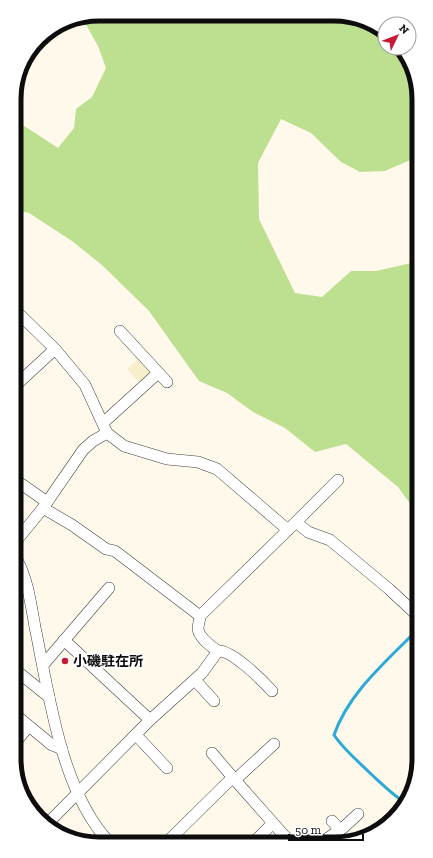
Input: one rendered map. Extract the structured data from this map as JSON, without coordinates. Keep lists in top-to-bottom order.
{
  "places": ["小磯駐在所"],
  "scale_bar": "50 m",
  "north": "top right"
}
